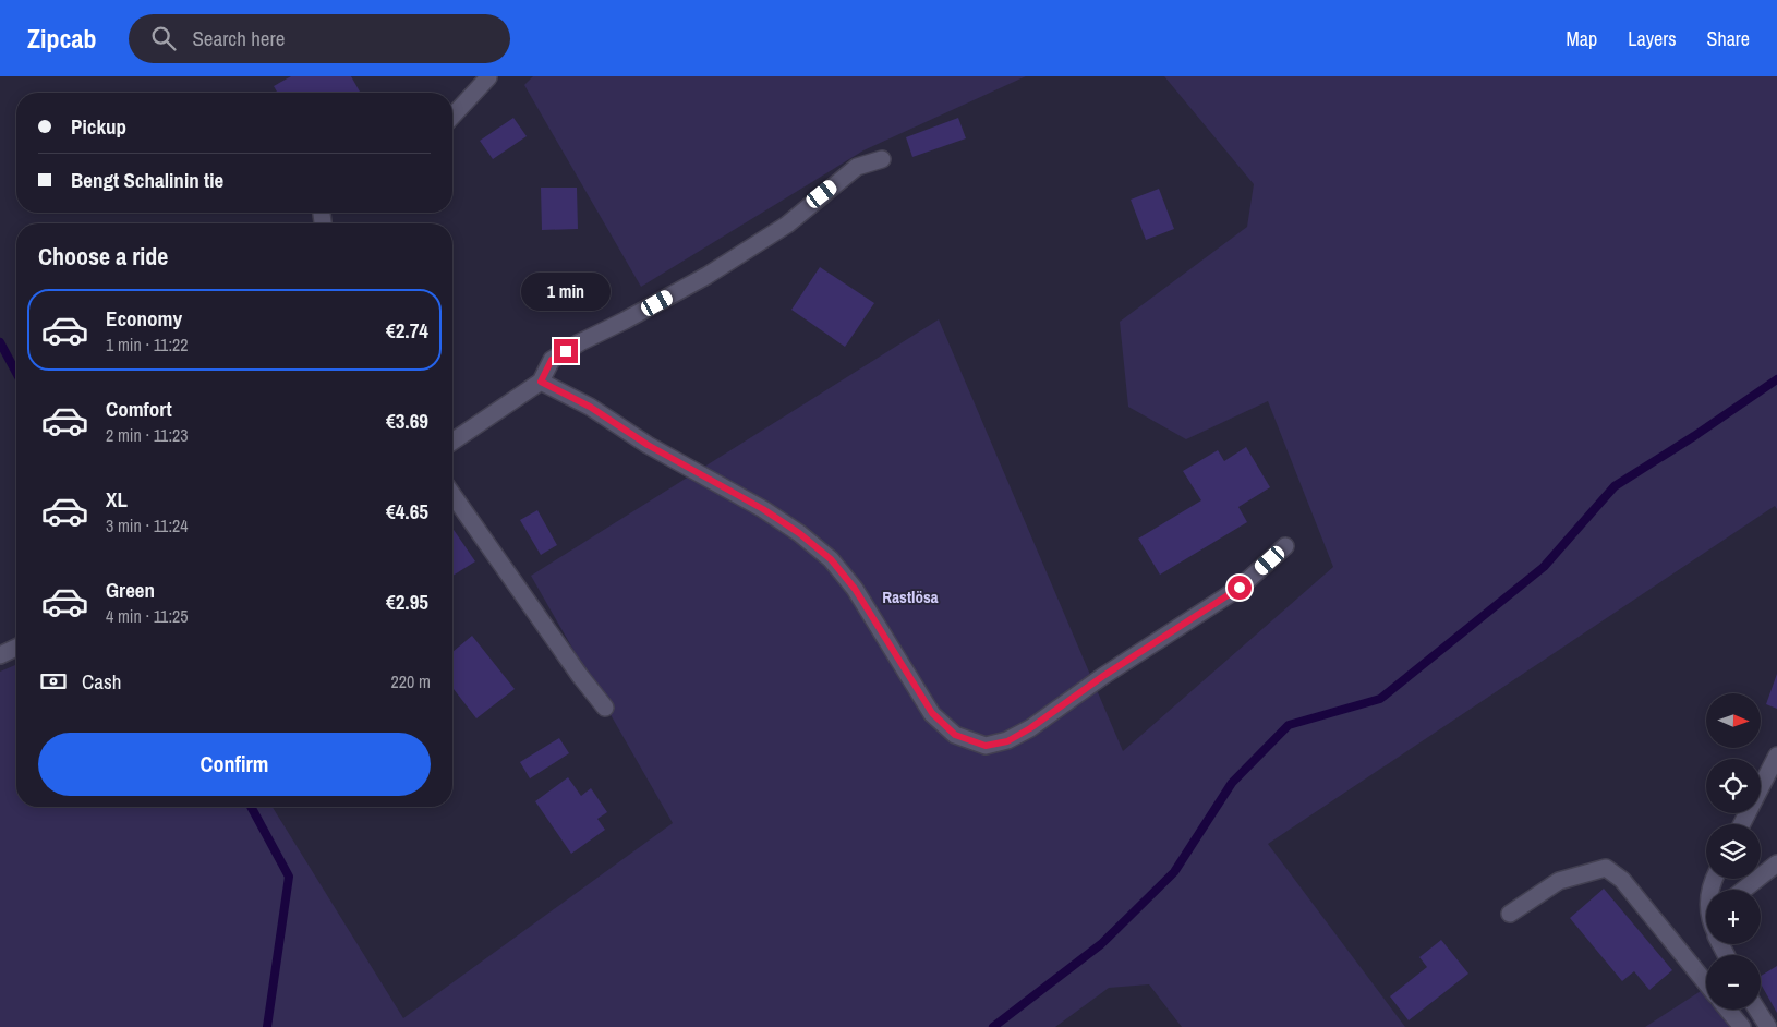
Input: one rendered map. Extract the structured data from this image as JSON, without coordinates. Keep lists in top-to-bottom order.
{
  "districts": ["Rastlösa"],
  "north": "right",
  "page": {
    "header": "Zipcab",
    "search": "Search here",
    "nav": ["Map", "Layers", "Share"],
    "banner": ["Pickup", "Bengt Schalinin tie"],
    "heading": "Choose a ride",
    "bubble": "1 min",
    "list": [
      {
        "name": "Economy",
        "note": "1 min · 11:22",
        "value": "€2.74"
      },
      {
        "name": "Comfort",
        "note": "2 min · 11:23",
        "value": "€3.69"
      },
      {
        "name": "XL",
        "note": "3 min · 11:24",
        "value": "€4.65"
      },
      {
        "name": "Green",
        "note": "4 min · 11:25",
        "value": "€2.95"
      }
    ],
    "pay": ["Cash", "220 m"],
    "map_buttons": ["+", "−"],
    "buttons": "Confirm"
  }
}
